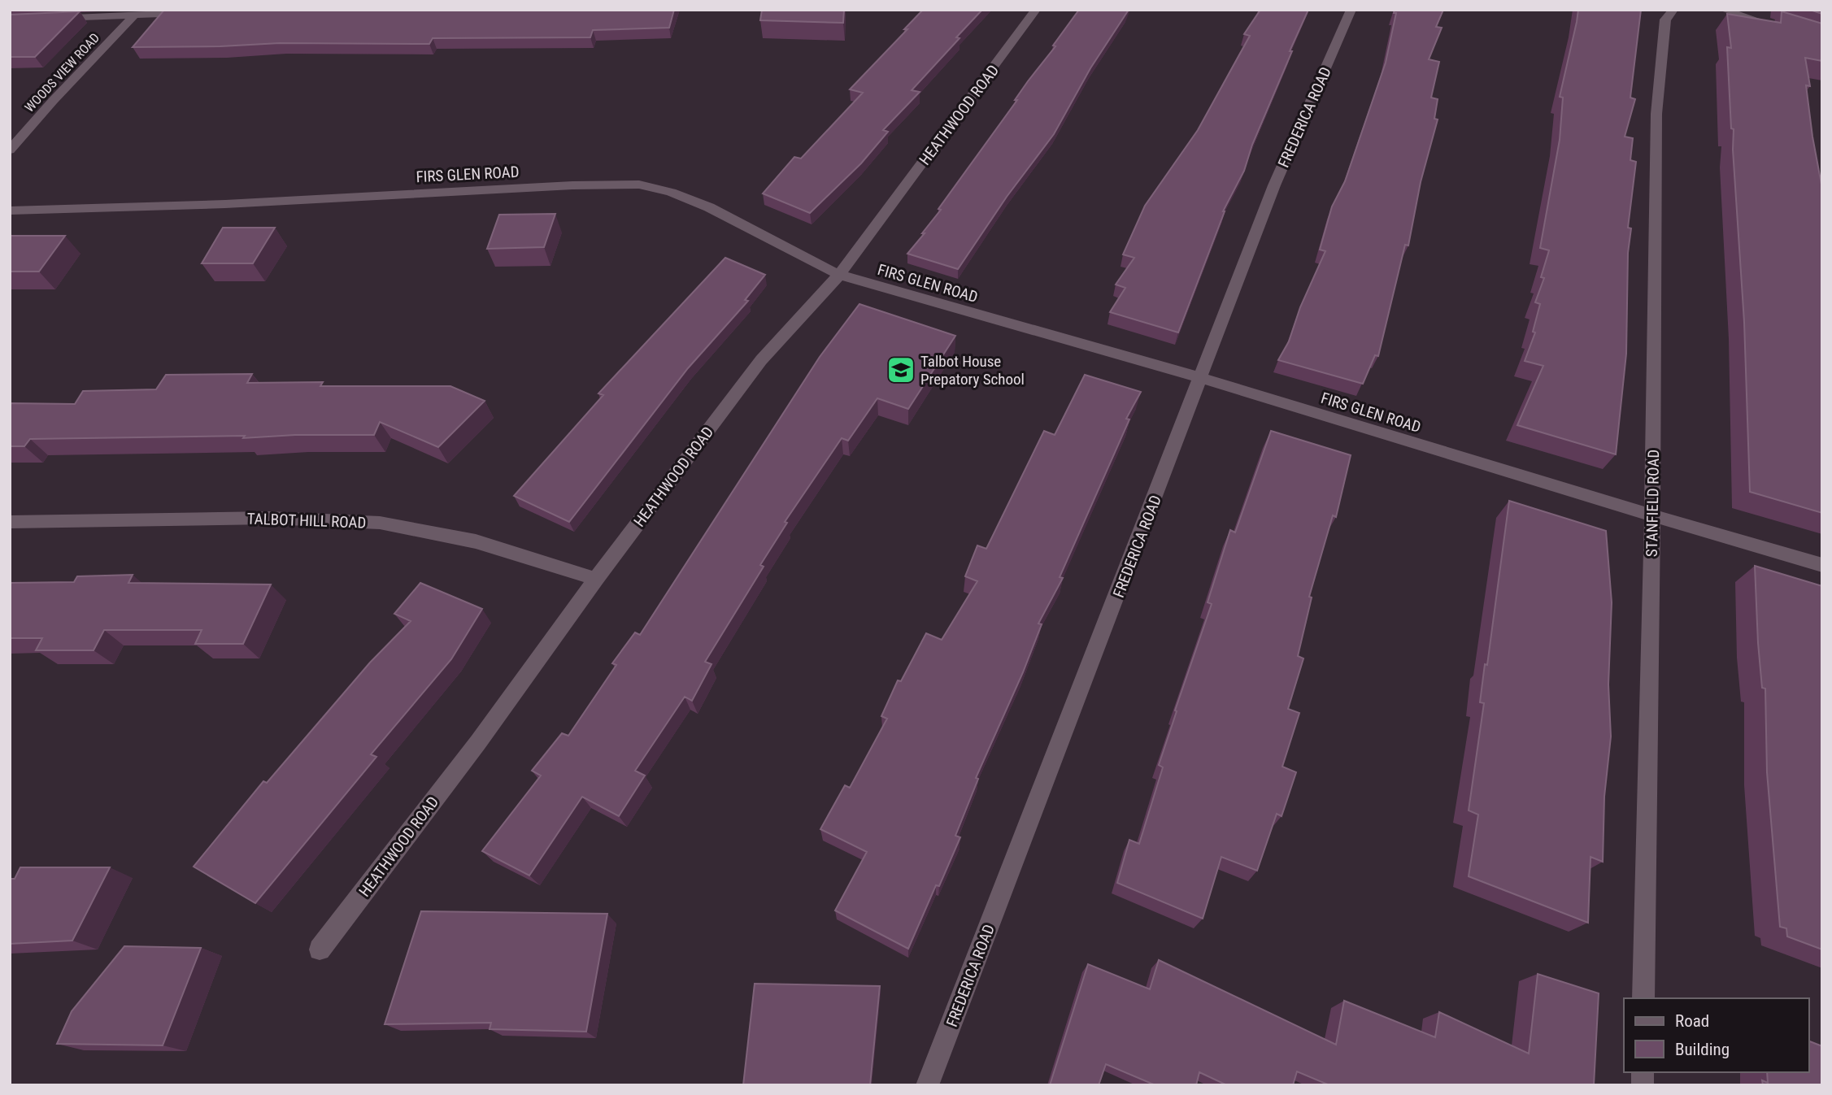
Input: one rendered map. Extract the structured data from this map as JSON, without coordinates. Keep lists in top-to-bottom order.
{
  "streets": {
    "street": [
      "WOODS VIEW ROAD",
      "HEATHWOOD ROAD",
      "FREDERICA ROAD",
      "FIRS GLEN ROAD",
      "STANFIELD ROAD",
      "TALBOT HILL ROAD"
    ]
  },
  "crossings": [
    ["HEATHWOOD ROAD", "FIRS GLEN ROAD"],
    ["HEATHWOOD ROAD", "TALBOT HILL ROAD"],
    ["FREDERICA ROAD", "FIRS GLEN ROAD"],
    ["FIRS GLEN ROAD", "STANFIELD ROAD"]
  ],
  "places": {
    "school or university": ["Talbot House Prepatory School"]
  },
  "legend": ["Road", "Building"]
}
